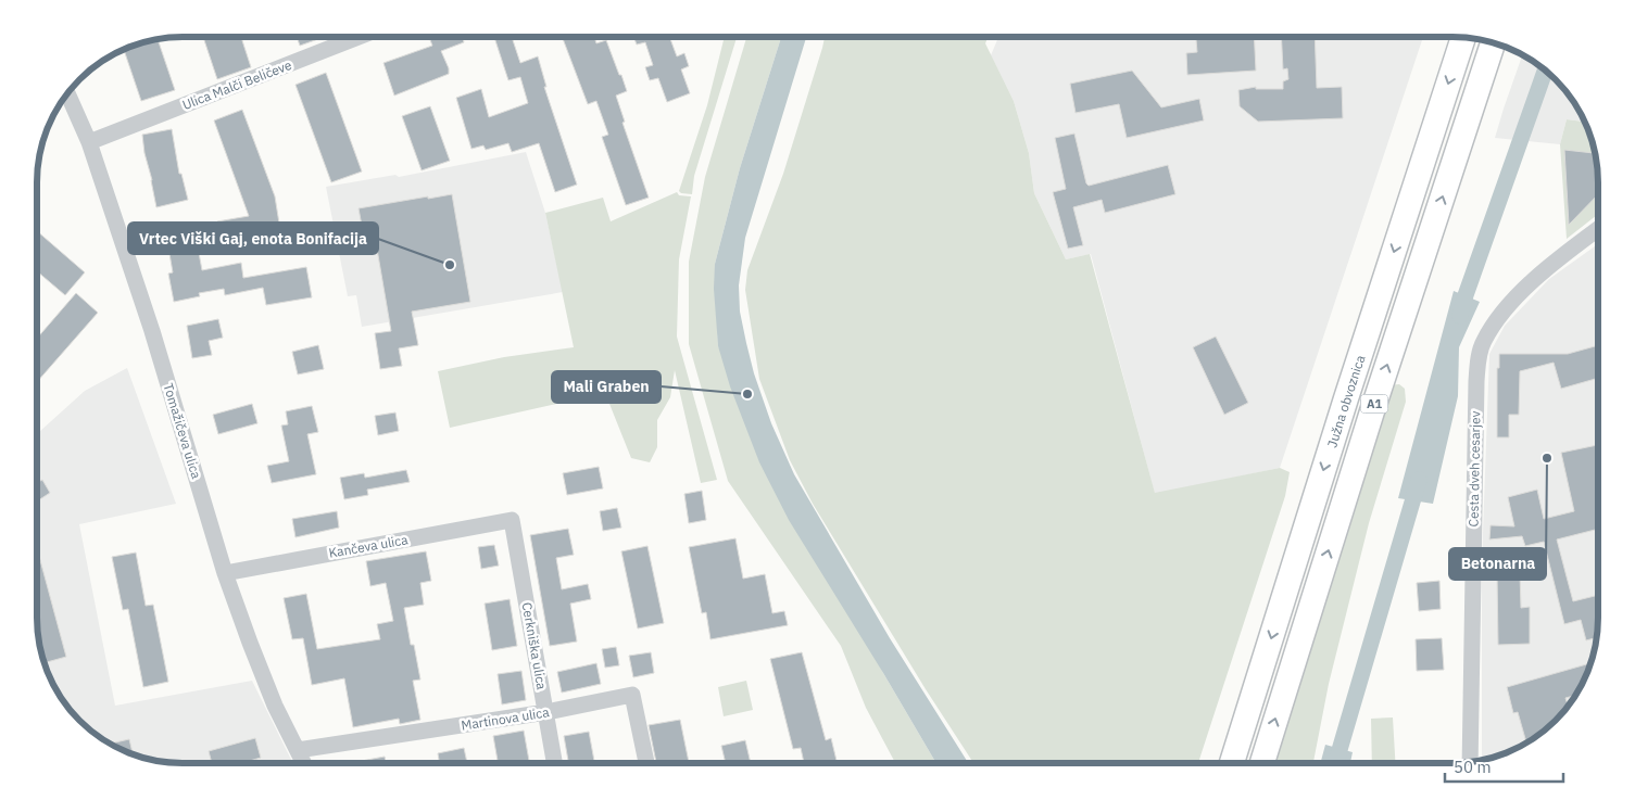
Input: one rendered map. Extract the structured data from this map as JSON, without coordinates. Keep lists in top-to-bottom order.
{
  "streets": {
    "highway": ["Južna obvoznica", "A1"],
    "street": [
      "Ulica Malči Beličeve",
      "Tomažičeva ulica",
      "Cesta dveh cesarjev",
      "Kančeva ulica",
      "Cerkniška ulica",
      "Martinova ulica"
    ]
  },
  "crossings": [
    ["Ulica Malči Beličeve", "Tomažičeva ulica"],
    ["Tomažičeva ulica", "Kančeva ulica"],
    ["Tomažičeva ulica", "Martinova ulica"],
    ["Kančeva ulica", "Cerkniška ulica"],
    ["Cerkniška ulica", "Martinova ulica"]
  ],
  "places": ["Vrtec Viški Gaj, enota Bonifacija", "Mali Graben", "Betonarna"],
  "scale_bar": "50 m"
}
